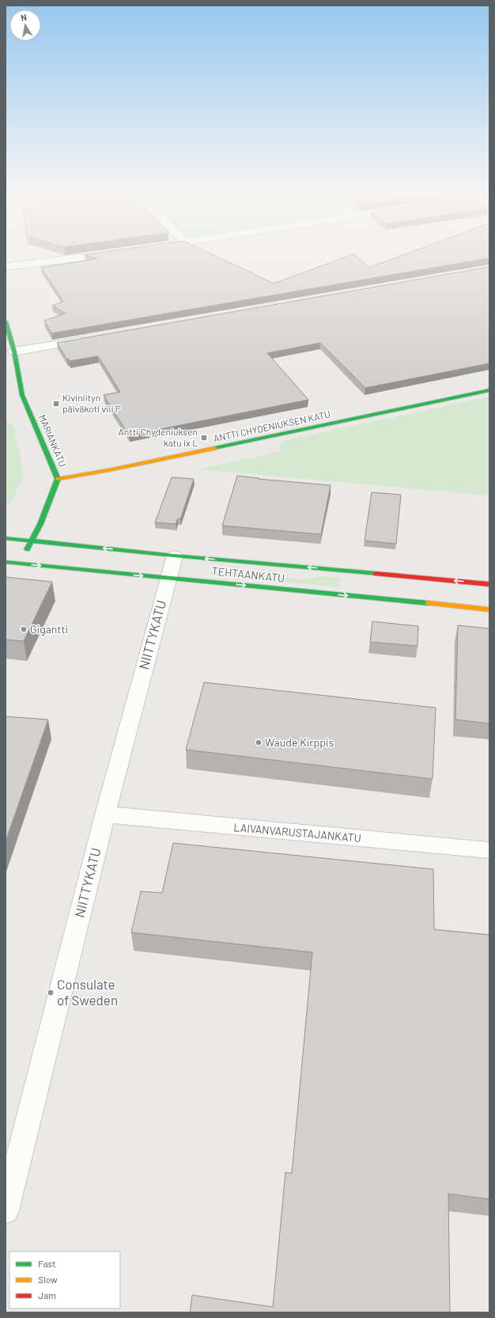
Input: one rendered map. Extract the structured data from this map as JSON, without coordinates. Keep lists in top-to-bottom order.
{
  "streets": {
    "main road": ["ANTTI CHYDENIUKSEN KATU", "MARIANKATU", "TEHTAANKATU"],
    "street": ["NIITTYKATU", "LAIVANVARUSTAJANKATU"]
  },
  "crossings": [
    ["ANTTI CHYDENIUKSEN KATU", "MARIANKATU"],
    ["MARIANKATU", "TEHTAANKATU"],
    ["TEHTAANKATU", "NIITTYKATU"],
    ["NIITTYKATU", "LAIVANVARUSTAJANKATU"]
  ],
  "places": {
    "transit": ["Kiviniityn päiväkoti viii P", "Antti Chydeniuksen katu ix L"],
    "other": ["Gigantti", "Waude Kirppis", "Consulate of Sweden"]
  },
  "legend": ["Fast", "Slow", "Jam"],
  "north": "top"
}
